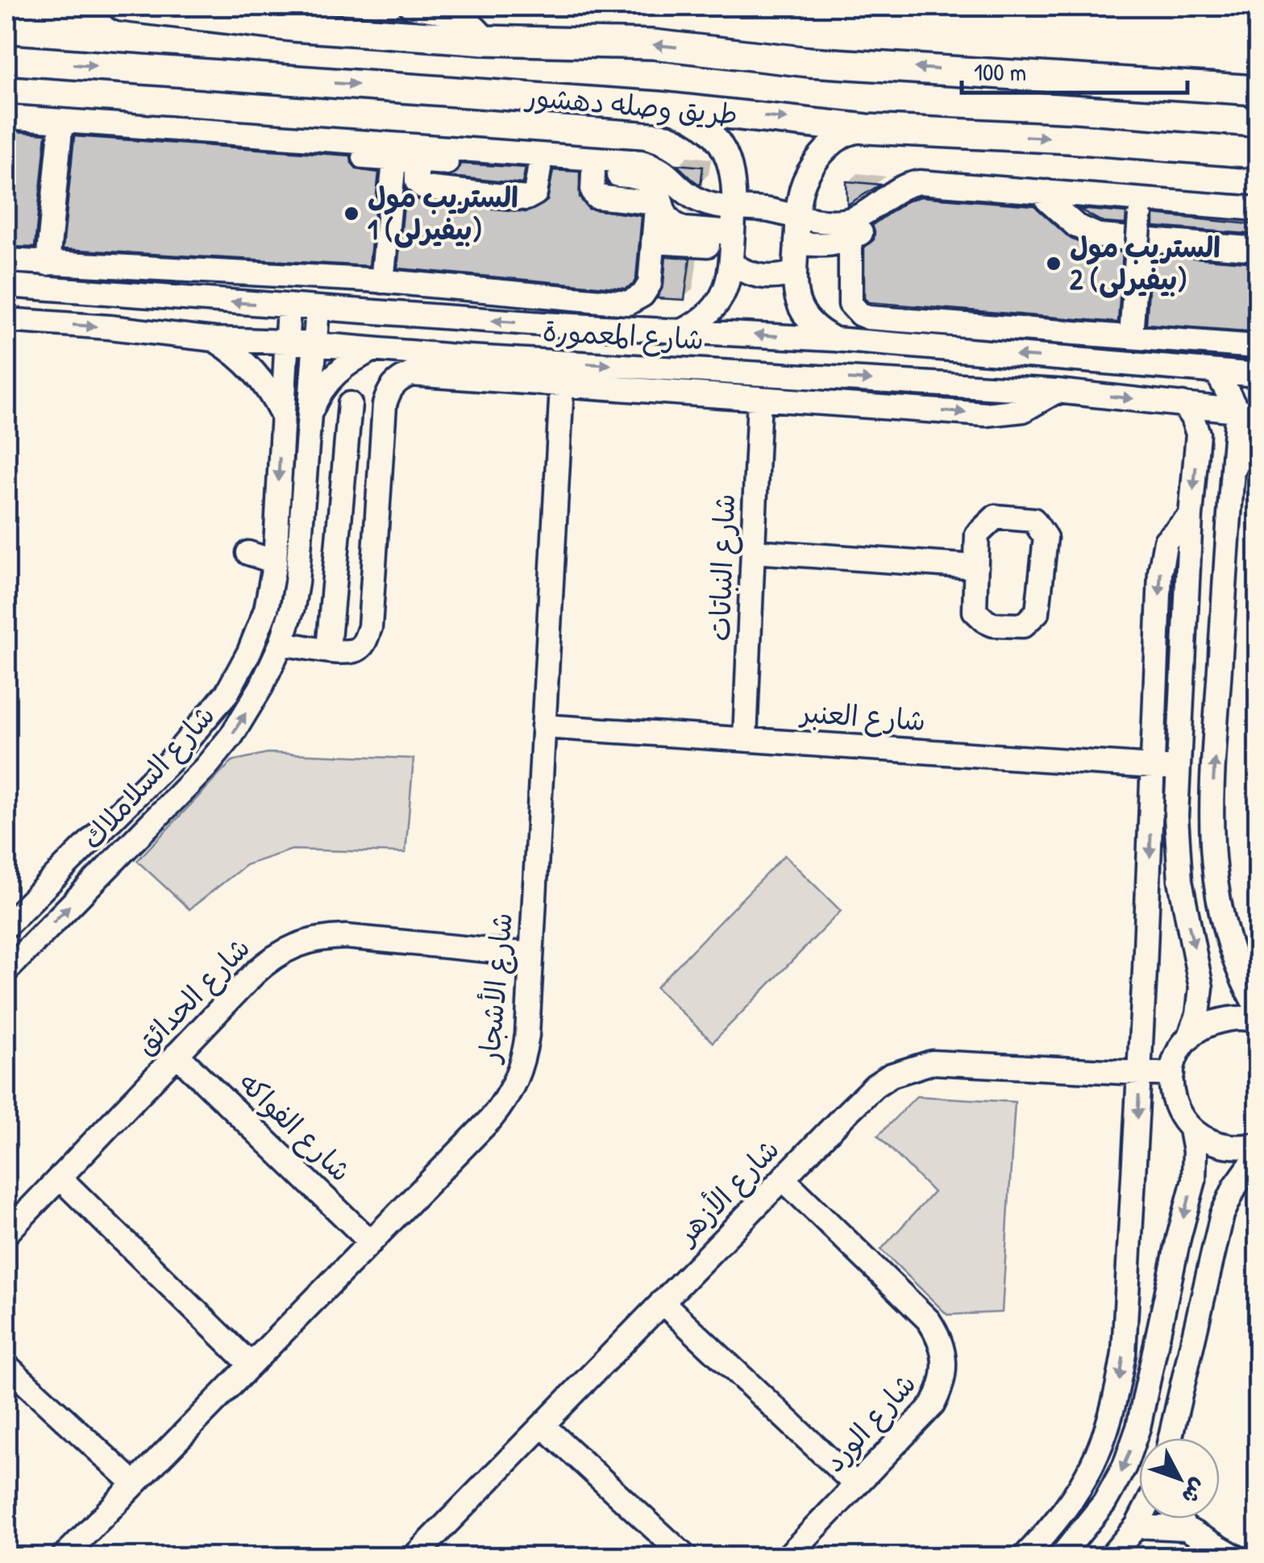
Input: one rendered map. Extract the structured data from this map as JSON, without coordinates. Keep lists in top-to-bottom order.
{
  "streets": {
    "main road": ["طريق وصله دهشور"],
    "street": [
      "شارع المعمورة",
      "شارع النباتات",
      "شارع العنبر",
      "شارع السلاملاك",
      "شارع الأشجار",
      "شارع الحدائق",
      "شارع الفواكه",
      "شارع الأزهر",
      "شارع الورد"
    ]
  },
  "crossings": [
    ["شارع المعمورة", "شارع السلاملاك"],
    ["شارع النباتات", "شارع العنبر"],
    ["شارع العنبر", "شارع الأشجار"],
    ["شارع الأشجار", "شارع الحدائق"],
    ["شارع الأشجار", "شارع الفواكه"],
    ["شارع الحدائق", "شارع الفواكه"],
    ["شارع الأزهر", "شارع الورد"]
  ],
  "places": ["الستريب مول 1 (بيفيرلى)", "الستريب مول 2 (بيفيرلى)"],
  "scale_bar": "100 m",
  "north": "bottom right"
}
